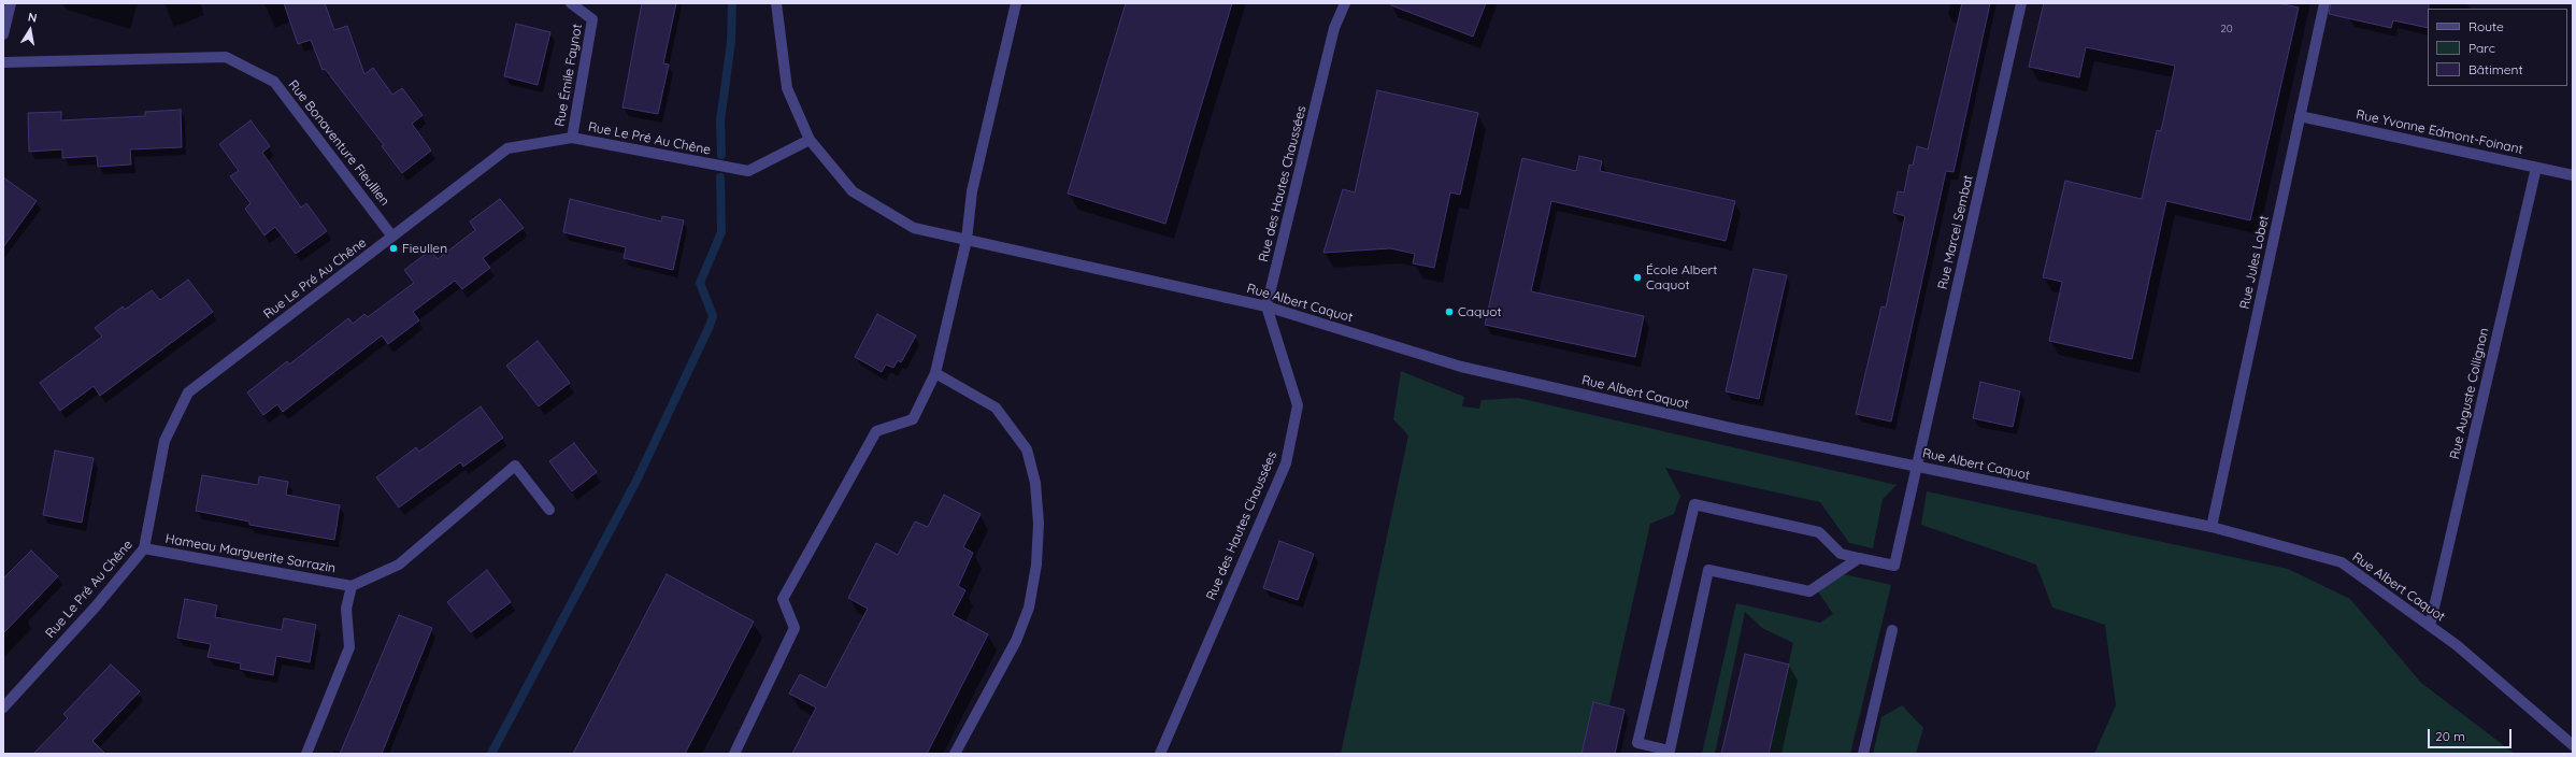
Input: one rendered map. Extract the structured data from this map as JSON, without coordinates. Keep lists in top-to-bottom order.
{
  "streets": {
    "street": [
      "Rue Émile Faynot",
      "Rue Yvonne Edmont-Foinant",
      "Rue Le Pré Au Chêne",
      "Rue Bonaventure Fieullien",
      "Rue des Hautes Chaussées",
      "Rue Marcel Sembat",
      "Rue Jules Lobet",
      "Rue Albert Caquot",
      "Rue Auguste Collignon",
      "Hameau Marguerite Sarrazin"
    ]
  },
  "crossings": [
    ["Rue Émile Faynot", "Rue Le Pré Au Chêne"],
    ["Rue Yvonne Edmont-Foinant", "Rue Jules Lobet"],
    ["Rue Yvonne Edmont-Foinant", "Rue Auguste Collignon"],
    ["Rue Le Pré Au Chêne", "Rue Bonaventure Fieullien"],
    ["Rue Le Pré Au Chêne", "Rue Albert Caquot"],
    ["Rue Le Pré Au Chêne", "Hameau Marguerite Sarrazin"],
    ["Rue des Hautes Chaussées", "Rue Albert Caquot"],
    ["Rue Marcel Sembat", "Rue Albert Caquot"],
    ["Rue Jules Lobet", "Rue Albert Caquot"],
    ["Rue Albert Caquot", "Rue Auguste Collignon"]
  ],
  "places": ["Fieullen", "École Albert Caquot", "Caquot"],
  "house_numbers": ["20"],
  "legend": ["Route", "Parc", "Bâtiment"],
  "scale_bar": "20 m",
  "north": "top"
}
